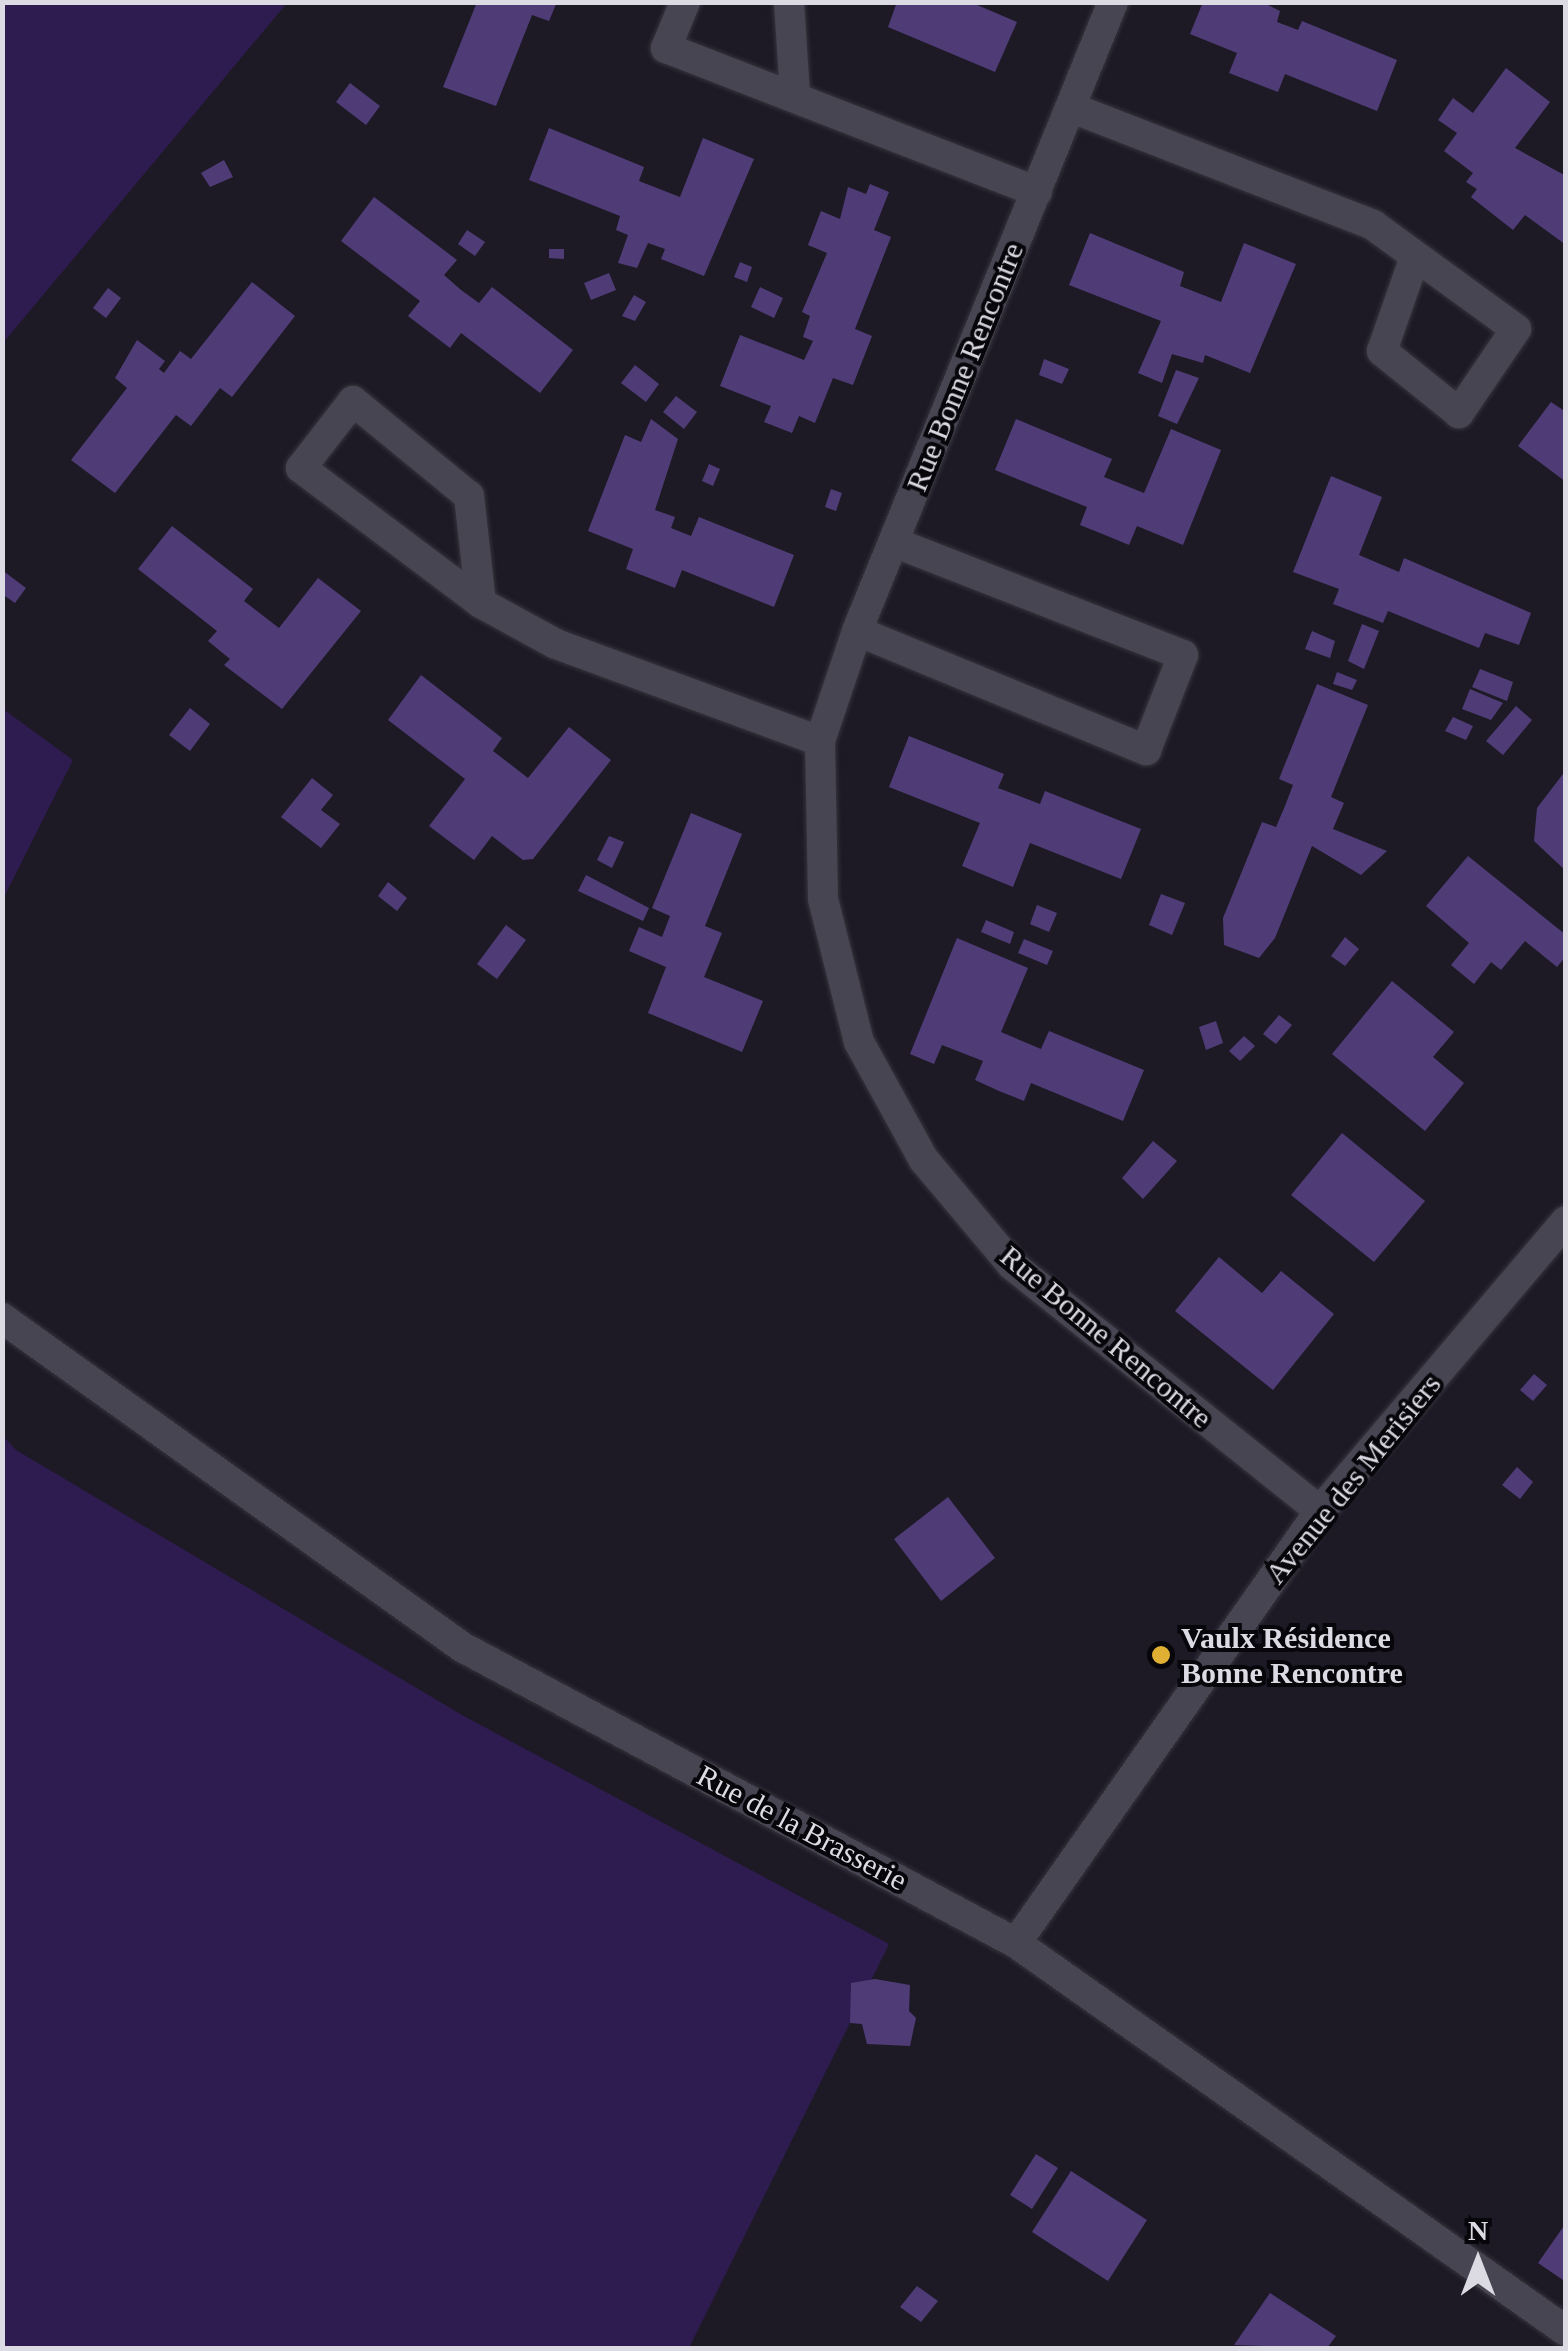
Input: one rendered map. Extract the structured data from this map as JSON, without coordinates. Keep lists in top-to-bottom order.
{
  "streets": {
    "street": ["Rue Bonne Rencontre", "Avenue des Merisiers", "Rue de la Brasserie"]
  },
  "crossings": [
    ["Rue Bonne Rencontre", "Avenue des Merisiers"],
    ["Avenue des Merisiers", "Rue de la Brasserie"]
  ],
  "places": ["Vaulx Résidence Bonne Rencontre"],
  "north": "top"
}
